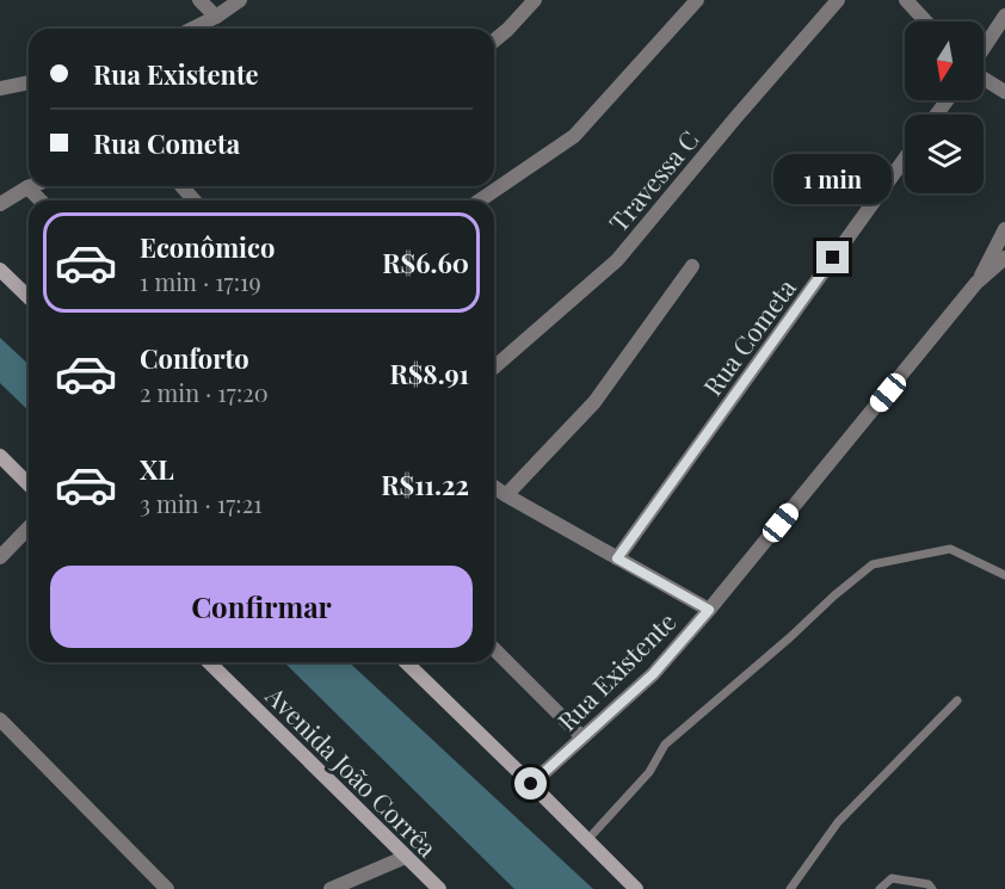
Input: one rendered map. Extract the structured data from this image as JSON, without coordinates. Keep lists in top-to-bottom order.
{
  "streets": {
    "main road": ["Avenida João Corrêa"],
    "street": ["Travessa C", "Rua Cometa", "Rua Existente"]
  },
  "north": "bottom",
  "page": {
    "banner": ["Rua Existente", "Rua Cometa"],
    "bubble": "1 min",
    "list": [
      {
        "name": "Econômico",
        "note": "1 min · 17:19",
        "value": "R$6.60"
      },
      {
        "name": "Conforto",
        "note": "2 min · 17:20",
        "value": "R$8.91"
      },
      {
        "name": "XL",
        "note": "3 min · 17:21",
        "value": "R$11.22"
      }
    ],
    "buttons": "Confirmar"
  }
}
